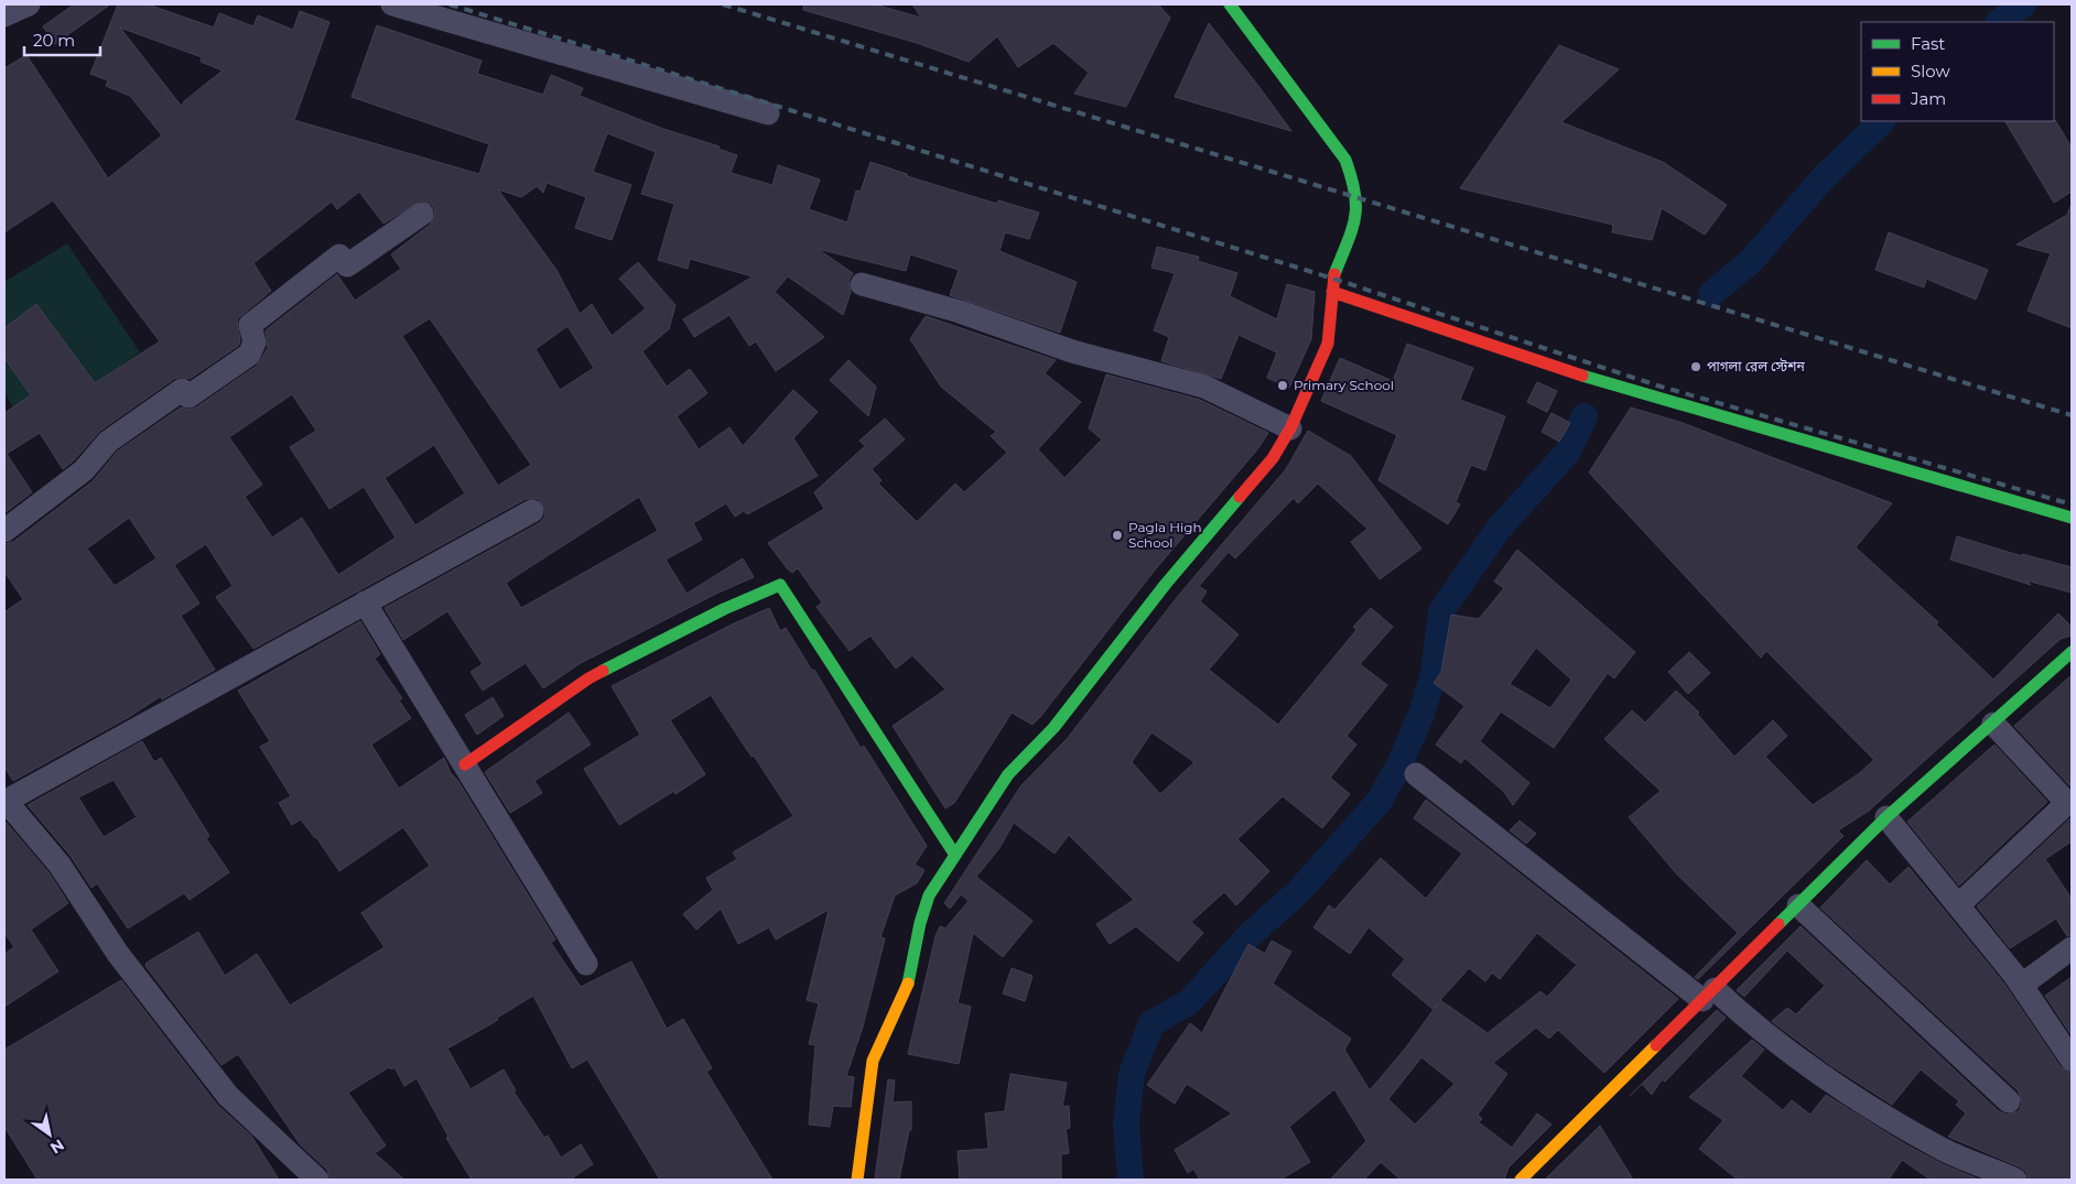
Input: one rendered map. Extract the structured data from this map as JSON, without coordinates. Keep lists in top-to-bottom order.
{
  "places": ["পাগলা রেল স্টেশন", "Primary School", "Pagla High School"],
  "legend": ["Fast", "Slow", "Jam"],
  "scale_bar": "20 m",
  "north": "bottom right"
}
